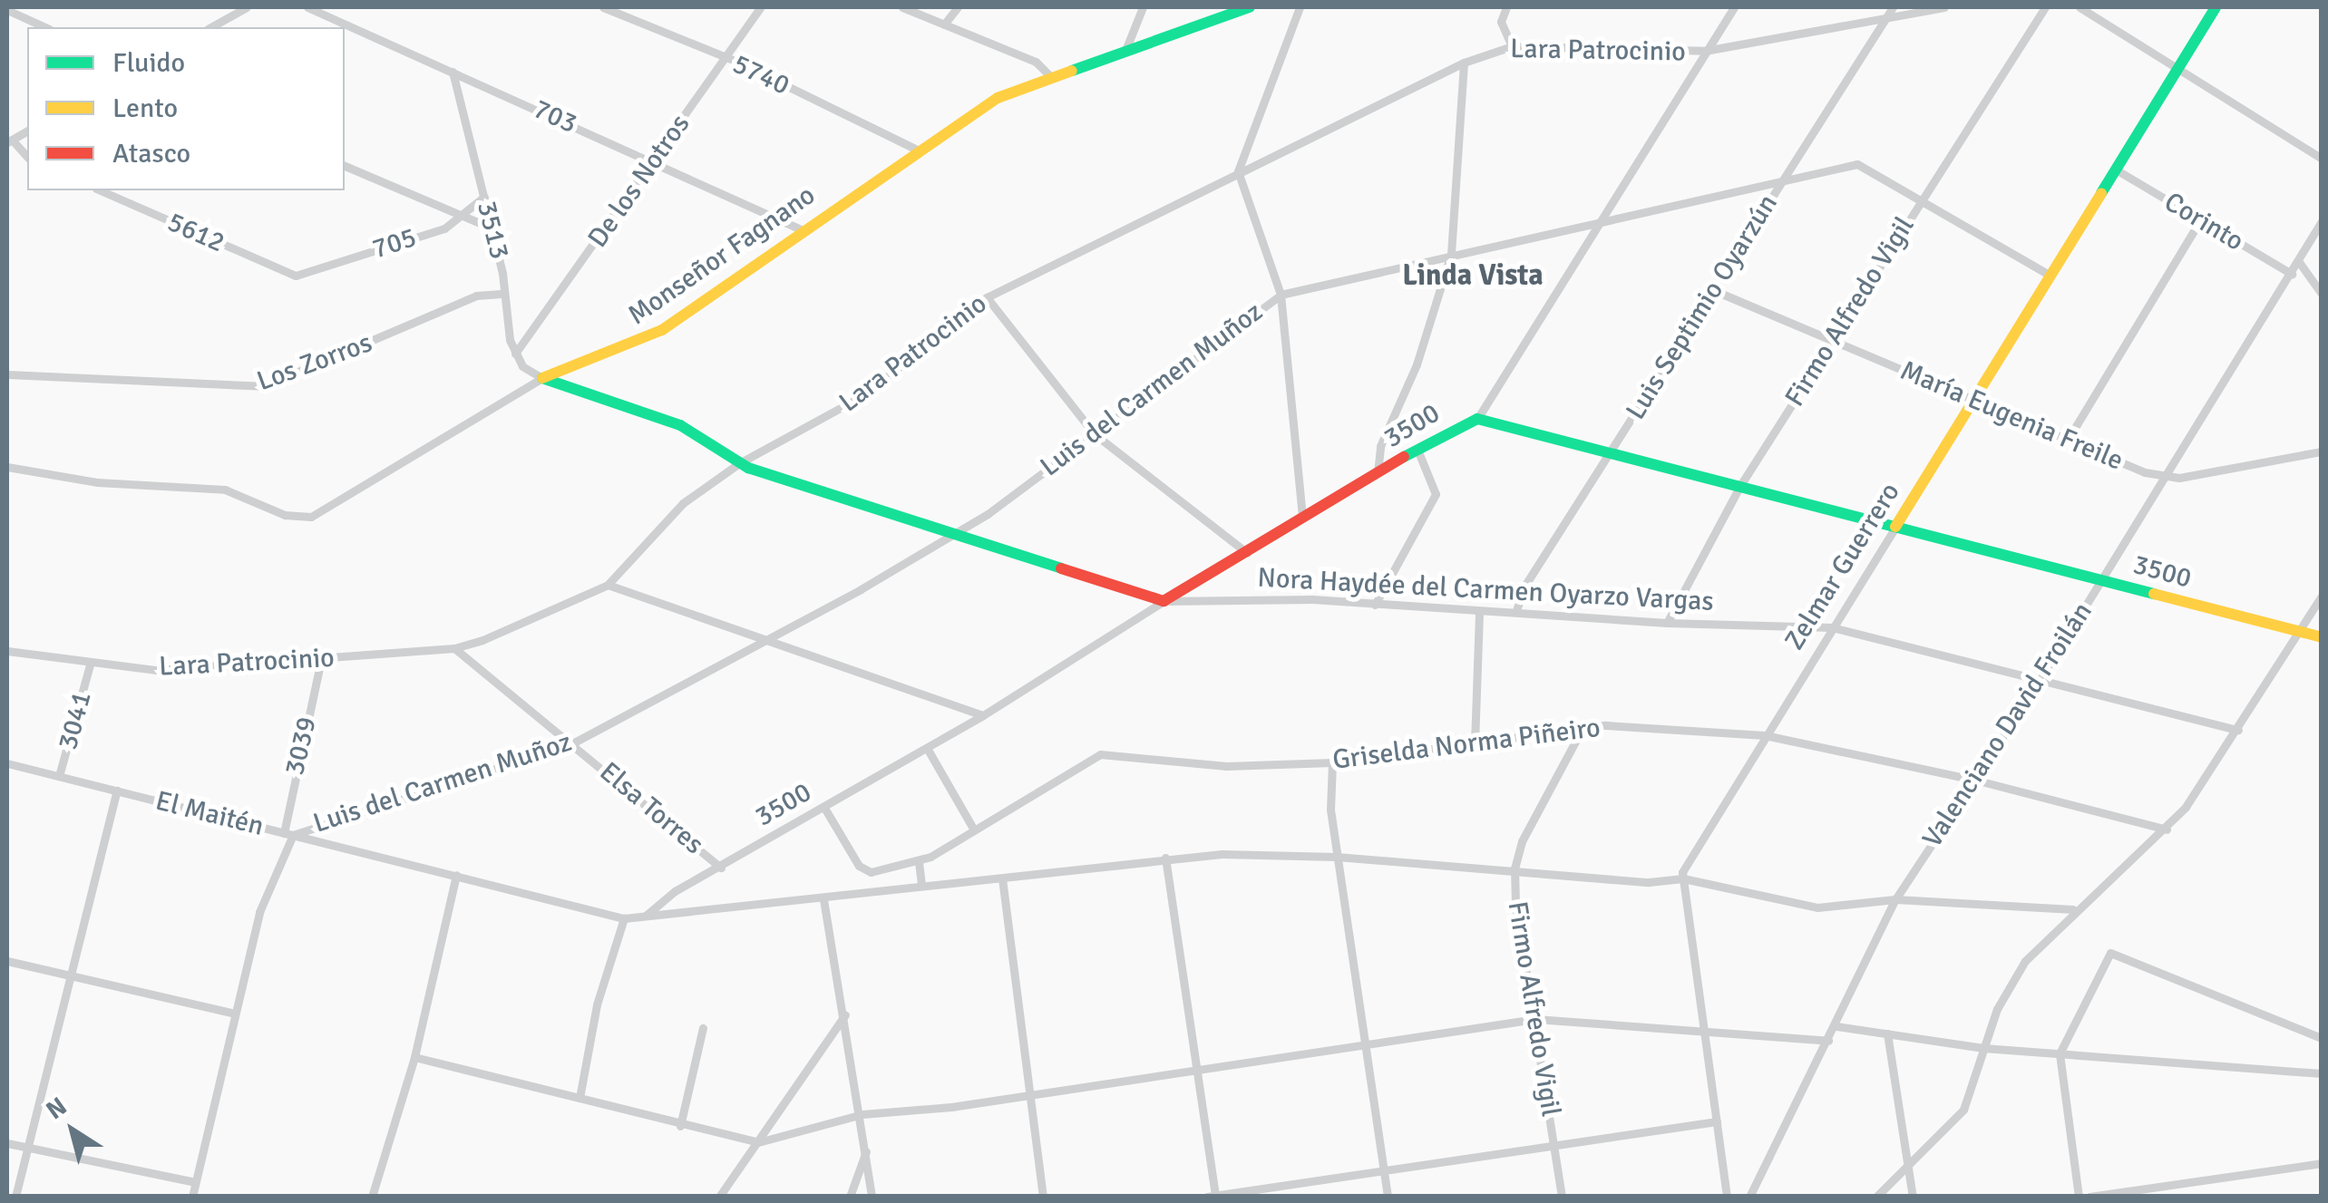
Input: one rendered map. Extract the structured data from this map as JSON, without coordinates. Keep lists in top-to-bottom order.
{
  "streets": {
    "street": [
      "Lara Patrocinio",
      "5740",
      "703",
      "De los Notros",
      "Corinto",
      "3513",
      "5612",
      "705",
      "Monseñor Fagnano",
      "Luis Septimio Oyarzún",
      "Firmo Alfredo Vigil",
      "Los Zorros",
      "Luis del Carmen Muñoz",
      "María Eugenia Freile",
      "3500",
      "Zelmar Guerrero",
      "Nora Haydée del Carmen Oyarzo Vargas",
      "3041",
      "Valenciano David Froilán",
      "Griselda Norma Piñeiro",
      "3039",
      "Elsa Torres",
      "El Maitén"
    ]
  },
  "crossings": [
    ["Lara Patrocinio", "Luis Septimio Oyarzún"],
    ["Lara Patrocinio", "Nora Haydée del Carmen Oyarzo Vargas"],
    ["Lara Patrocinio", "3041"],
    ["Lara Patrocinio", "3039"],
    ["Lara Patrocinio", "Elsa Torres"],
    ["5740", "De los Notros"],
    ["5740", "Monseñor Fagnano"],
    ["703", "De los Notros"],
    ["703", "3513"],
    ["703", "Monseñor Fagnano"],
    ["De los Notros", "3513"],
    ["Corinto", "Zelmar Guerrero"],
    ["Corinto", "Valenciano David Froilán"],
    ["3513", "705"],
    ["3513", "Los Zorros"],
    ["5612", "705"],
    ["Monseñor Fagnano", "Nora Haydée del Carmen Oyarzo Vargas"],
    ["Luis Septimio Oyarzún", "Luis del Carmen Muñoz"],
    ["Luis Septimio Oyarzún", "María Eugenia Freile"],
    ["Luis Septimio Oyarzún", "3500"],
    ["Luis Septimio Oyarzún", "Nora Haydée del Carmen Oyarzo Vargas"],
    ["Firmo Alfredo Vigil", "Luis del Carmen Muñoz"],
    ["Firmo Alfredo Vigil", "María Eugenia Freile"],
    ["Firmo Alfredo Vigil", "3500"],
    ["Firmo Alfredo Vigil", "Nora Haydée del Carmen Oyarzo Vargas"],
    ["Firmo Alfredo Vigil", "Griselda Norma Piñeiro"],
    ["Luis del Carmen Muñoz", "Zelmar Guerrero"],
    ["Luis del Carmen Muñoz", "Nora Haydée del Carmen Oyarzo Vargas"],
    ["Luis del Carmen Muñoz", "3039"],
    ["Luis del Carmen Muñoz", "Elsa Torres"],
    ["Luis del Carmen Muñoz", "El Maitén"],
    ["María Eugenia Freile", "Zelmar Guerrero"],
    ["María Eugenia Freile", "Valenciano David Froilán"],
    ["3500", "Zelmar Guerrero"],
    ["3500", "Nora Haydée del Carmen Oyarzo Vargas"],
    ["3500", "Valenciano David Froilán"],
    ["3500", "Griselda Norma Piñeiro"],
    ["3500", "Elsa Torres"],
    ["3500", "El Maitén"],
    ["Zelmar Guerrero", "Nora Haydée del Carmen Oyarzo Vargas"],
    ["Zelmar Guerrero", "Griselda Norma Piñeiro"],
    ["Nora Haydée del Carmen Oyarzo Vargas", "Valenciano David Froilán"],
    ["3041", "El Maitén"],
    ["Valenciano David Froilán", "Griselda Norma Piñeiro"],
    ["3039", "El Maitén"]
  ],
  "districts": ["Linda Vista"],
  "legend": ["Fluido", "Lento", "Atasco"],
  "north": "top left"
}
